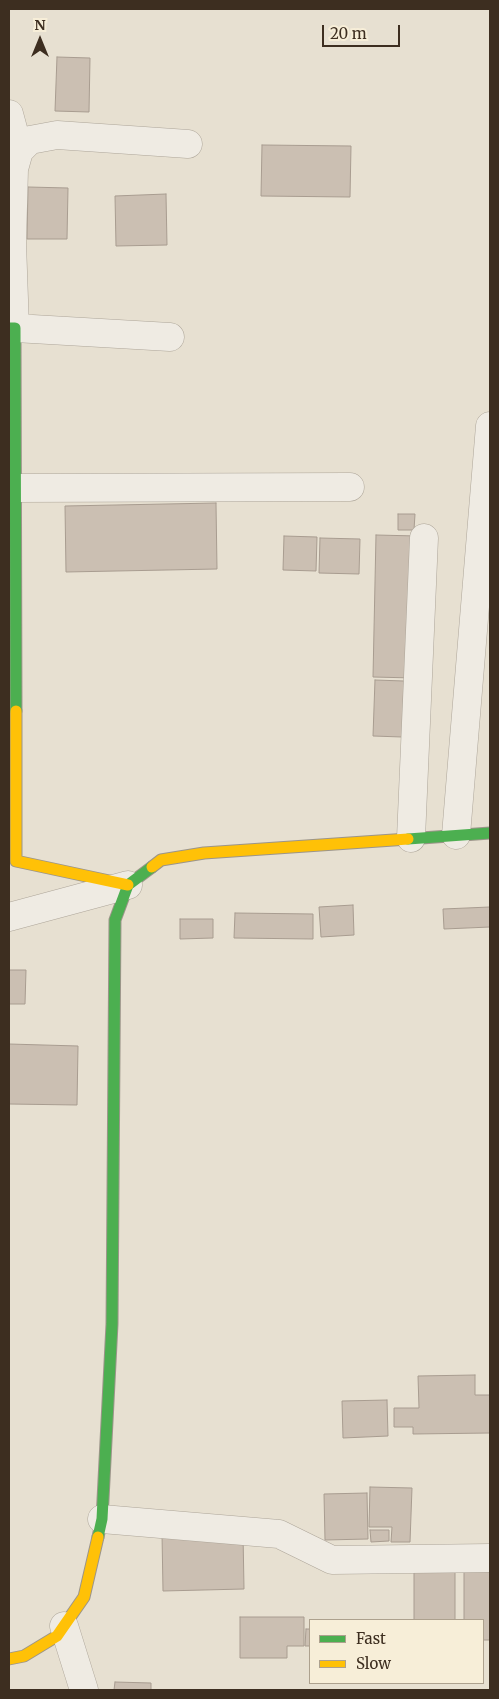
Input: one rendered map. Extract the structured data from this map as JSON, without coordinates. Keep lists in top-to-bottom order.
{
  "legend": ["Fast", "Slow"],
  "scale_bar": "20 m",
  "north": "top"
}
